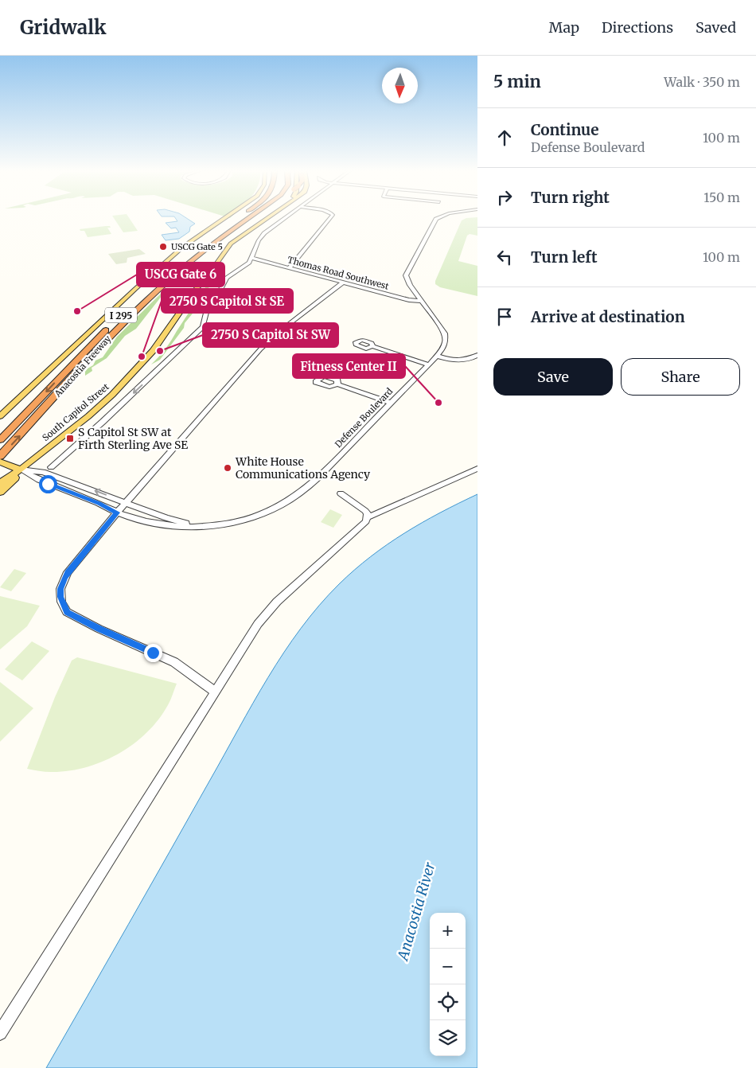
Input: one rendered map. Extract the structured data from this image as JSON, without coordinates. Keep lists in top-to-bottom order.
{
  "streets": {
    "highway": ["I 295", "Anacostia Freeway"],
    "main road": ["South Capitol Street"],
    "street": ["Thomas Road Southwest", "Defense Boulevard"]
  },
  "crossings": [
    ["Thomas Road Southwest", "Defense Boulevard"],
    ["South Capitol Street", "Defense Boulevard"]
  ],
  "water": ["Anacostia River"],
  "places": {
    "other": [
      "USCG Gate 5",
      "USCG Gate 6",
      "2750 S Capitol St SW",
      "2750 S Capitol St SE",
      "Fitness Center II",
      "White House Communications Agency"
    ],
    "transit": ["S Capitol St SW at Firth Sterling Ave SE"]
  },
  "north": "bottom",
  "page": {
    "header": "Gridwalk",
    "nav": ["Map", "Directions", "Saved"],
    "heading": ["5 min", "Walk · 350 m"],
    "list": [
      ["Continue", "Defense Boulevard", "100 m"],
      ["Turn right", "150 m"],
      ["Turn left", "100 m"],
      "Arrive at destination"
    ],
    "buttons": ["Save", "Share"],
    "map_buttons": ["+", "−"]
  }
}
